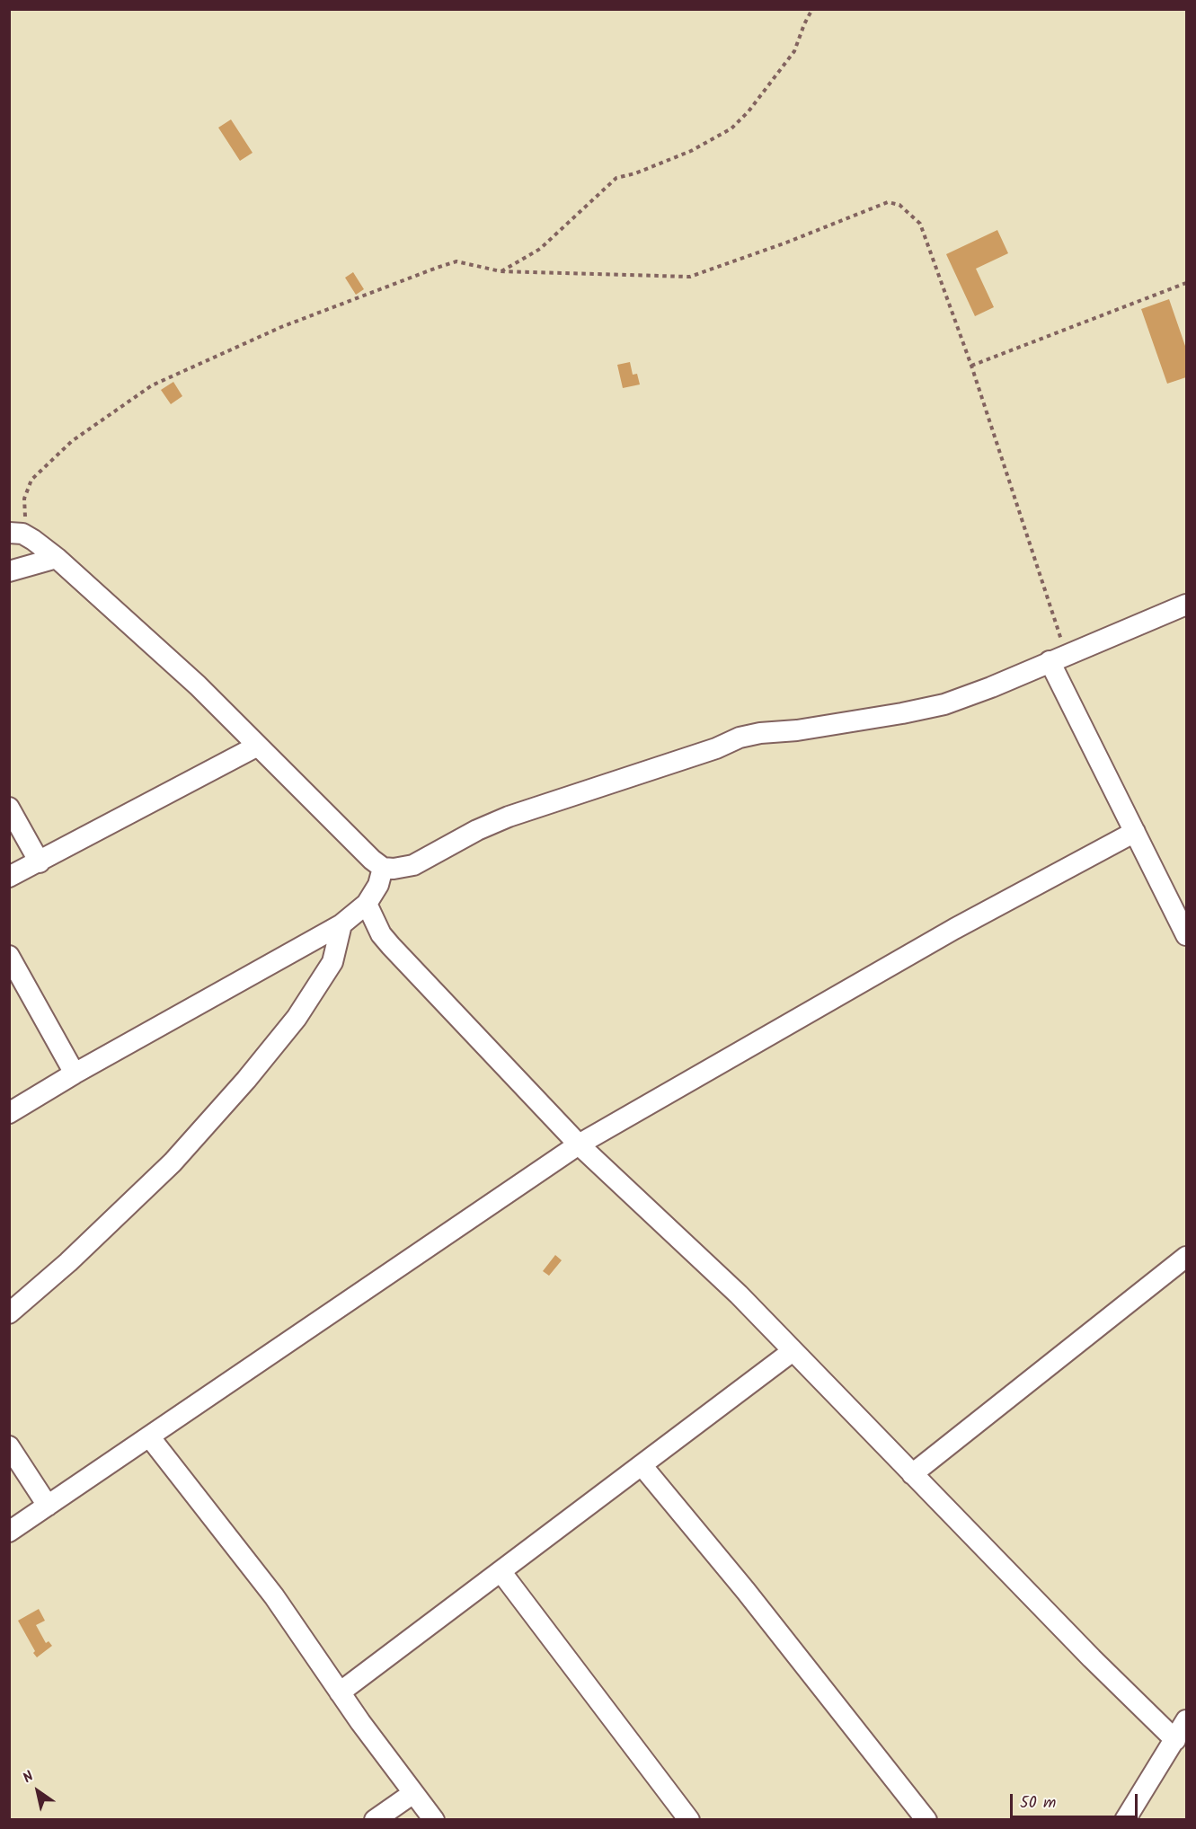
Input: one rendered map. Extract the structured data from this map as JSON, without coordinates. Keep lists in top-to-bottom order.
{
  "scale_bar": "50 m",
  "north": "top left"
}
